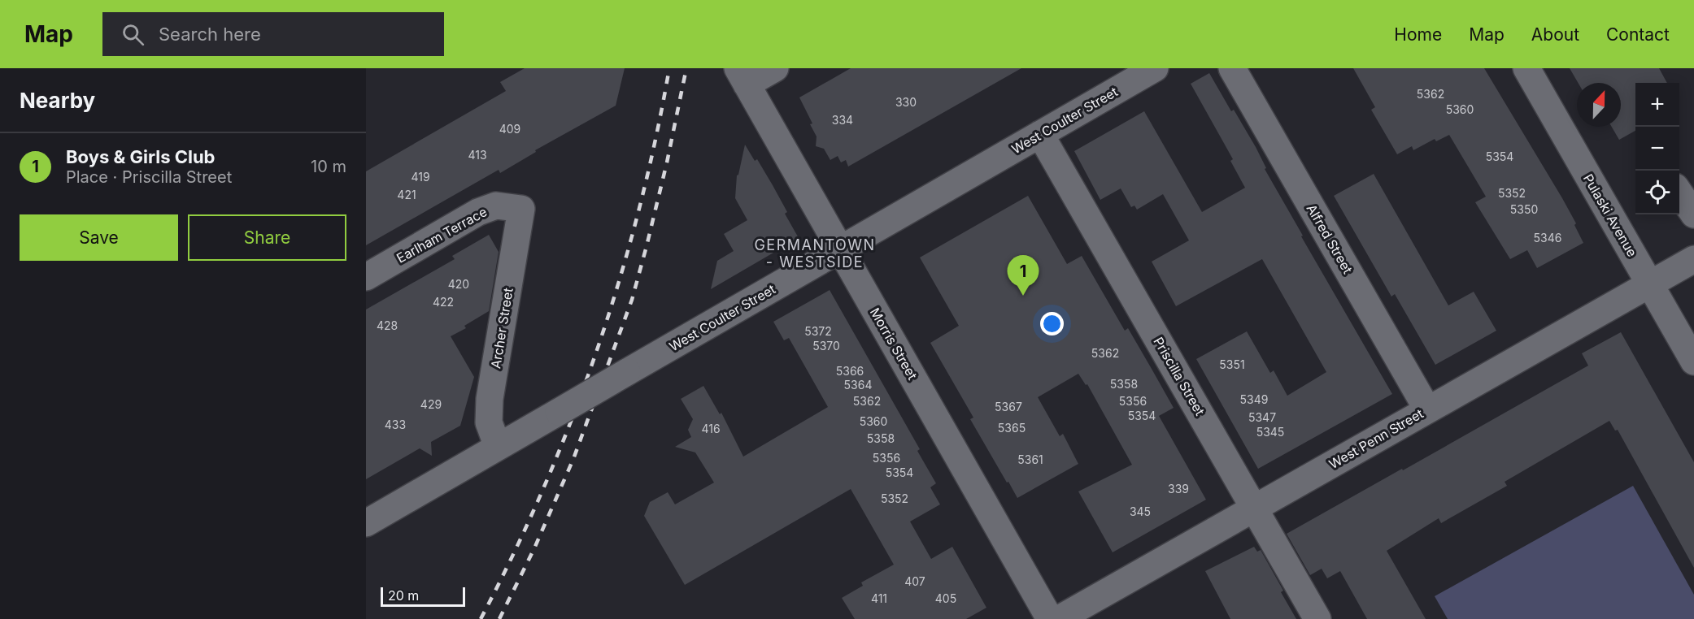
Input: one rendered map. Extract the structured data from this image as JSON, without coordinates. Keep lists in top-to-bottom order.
{
  "streets": {
    "street": [
      "West Coulter Street",
      "Pulaski Avenue",
      "Earlham Terrace",
      "Alfred Street",
      "Archer Street",
      "Morris Street",
      "Priscilla Street",
      "West Penn Street"
    ]
  },
  "crossings": [
    ["West Coulter Street", "Archer Street"],
    ["West Coulter Street", "Morris Street"],
    ["West Coulter Street", "Priscilla Street"],
    ["Pulaski Avenue", "West Penn Street"],
    ["Earlham Terrace", "Archer Street"],
    ["Alfred Street", "West Penn Street"],
    ["Priscilla Street", "West Penn Street"]
  ],
  "districts": ["GERMANTOWN - WESTSIDE"],
  "house_numbers": [
    "5362",
    "330",
    "5360",
    "334",
    "409",
    "413",
    "5354",
    "419",
    "5352",
    "421",
    "5350",
    "5346",
    "420",
    "422",
    "428",
    "5372",
    "5370",
    "5362",
    "5351",
    "5366",
    "5358",
    "5364",
    "5349",
    "5362",
    "5356",
    "429",
    "5367",
    "5354",
    "5347",
    "5360",
    "433",
    "5365",
    "416",
    "5345",
    "5358",
    "5356",
    "5361",
    "5354",
    "339",
    "5352",
    "345",
    "407",
    "411",
    "405"
  ],
  "scale_bar": "20 m",
  "north": "top",
  "page": {
    "header": "Map",
    "search": "Search here",
    "nav": [
      "Home",
      "Map",
      "About",
      "Contact"
    ],
    "heading": "Nearby",
    "map_buttons": ["+", "−"],
    "list": [
      {
        "mark": "1",
        "name": "Boys & Girls Club",
        "note": "Place · Priscilla Street",
        "value": "10 m"
      }
    ],
    "buttons": ["Save", "Share"],
    "pins": "1",
    "scale": "20 m"
  }
}
